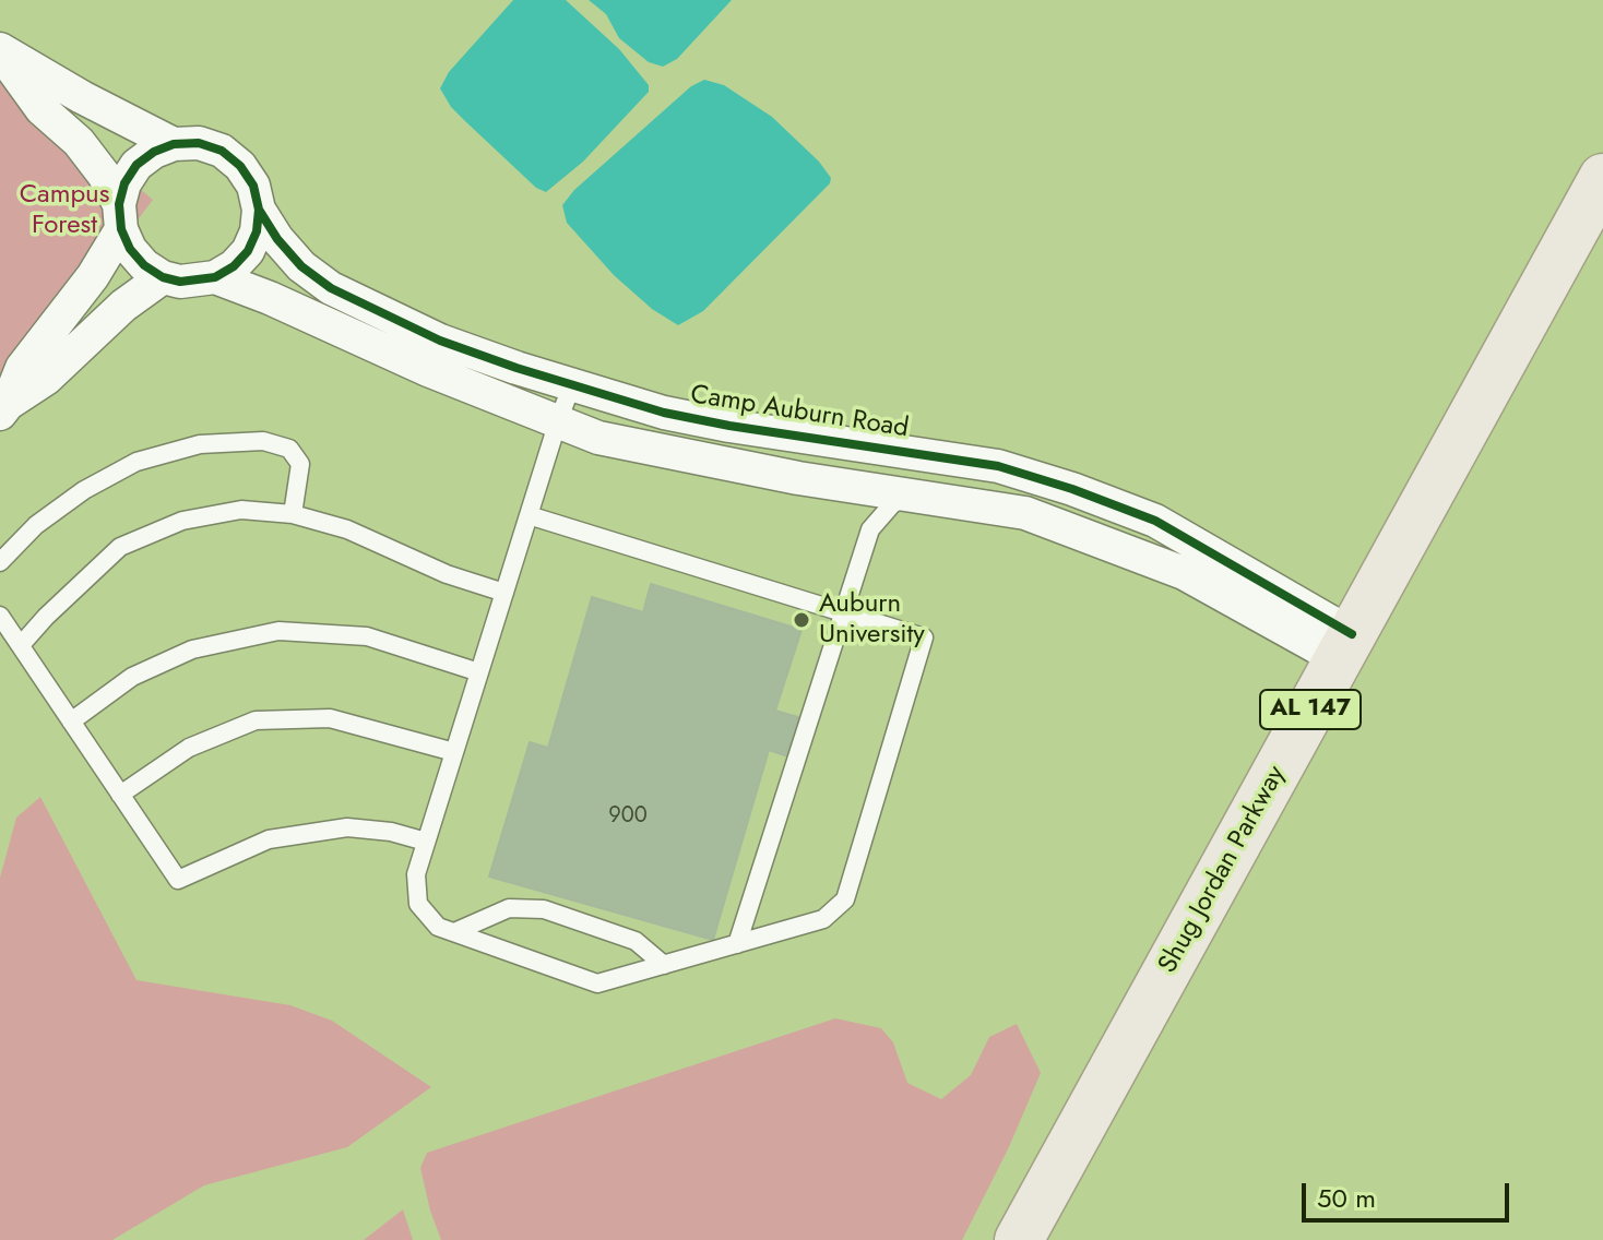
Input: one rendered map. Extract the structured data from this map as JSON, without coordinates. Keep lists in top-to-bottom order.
{
  "streets": {
    "main road": ["AL 147", "Shug Jordan Parkway"],
    "street": ["Camp Auburn Road"]
  },
  "crossings": [
    ["Camp Auburn Road", "Shug Jordan Parkway"]
  ],
  "parks": ["Campus Forest"],
  "places": ["Auburn University"],
  "house_numbers": ["900"],
  "scale_bar": "50 m"
}
